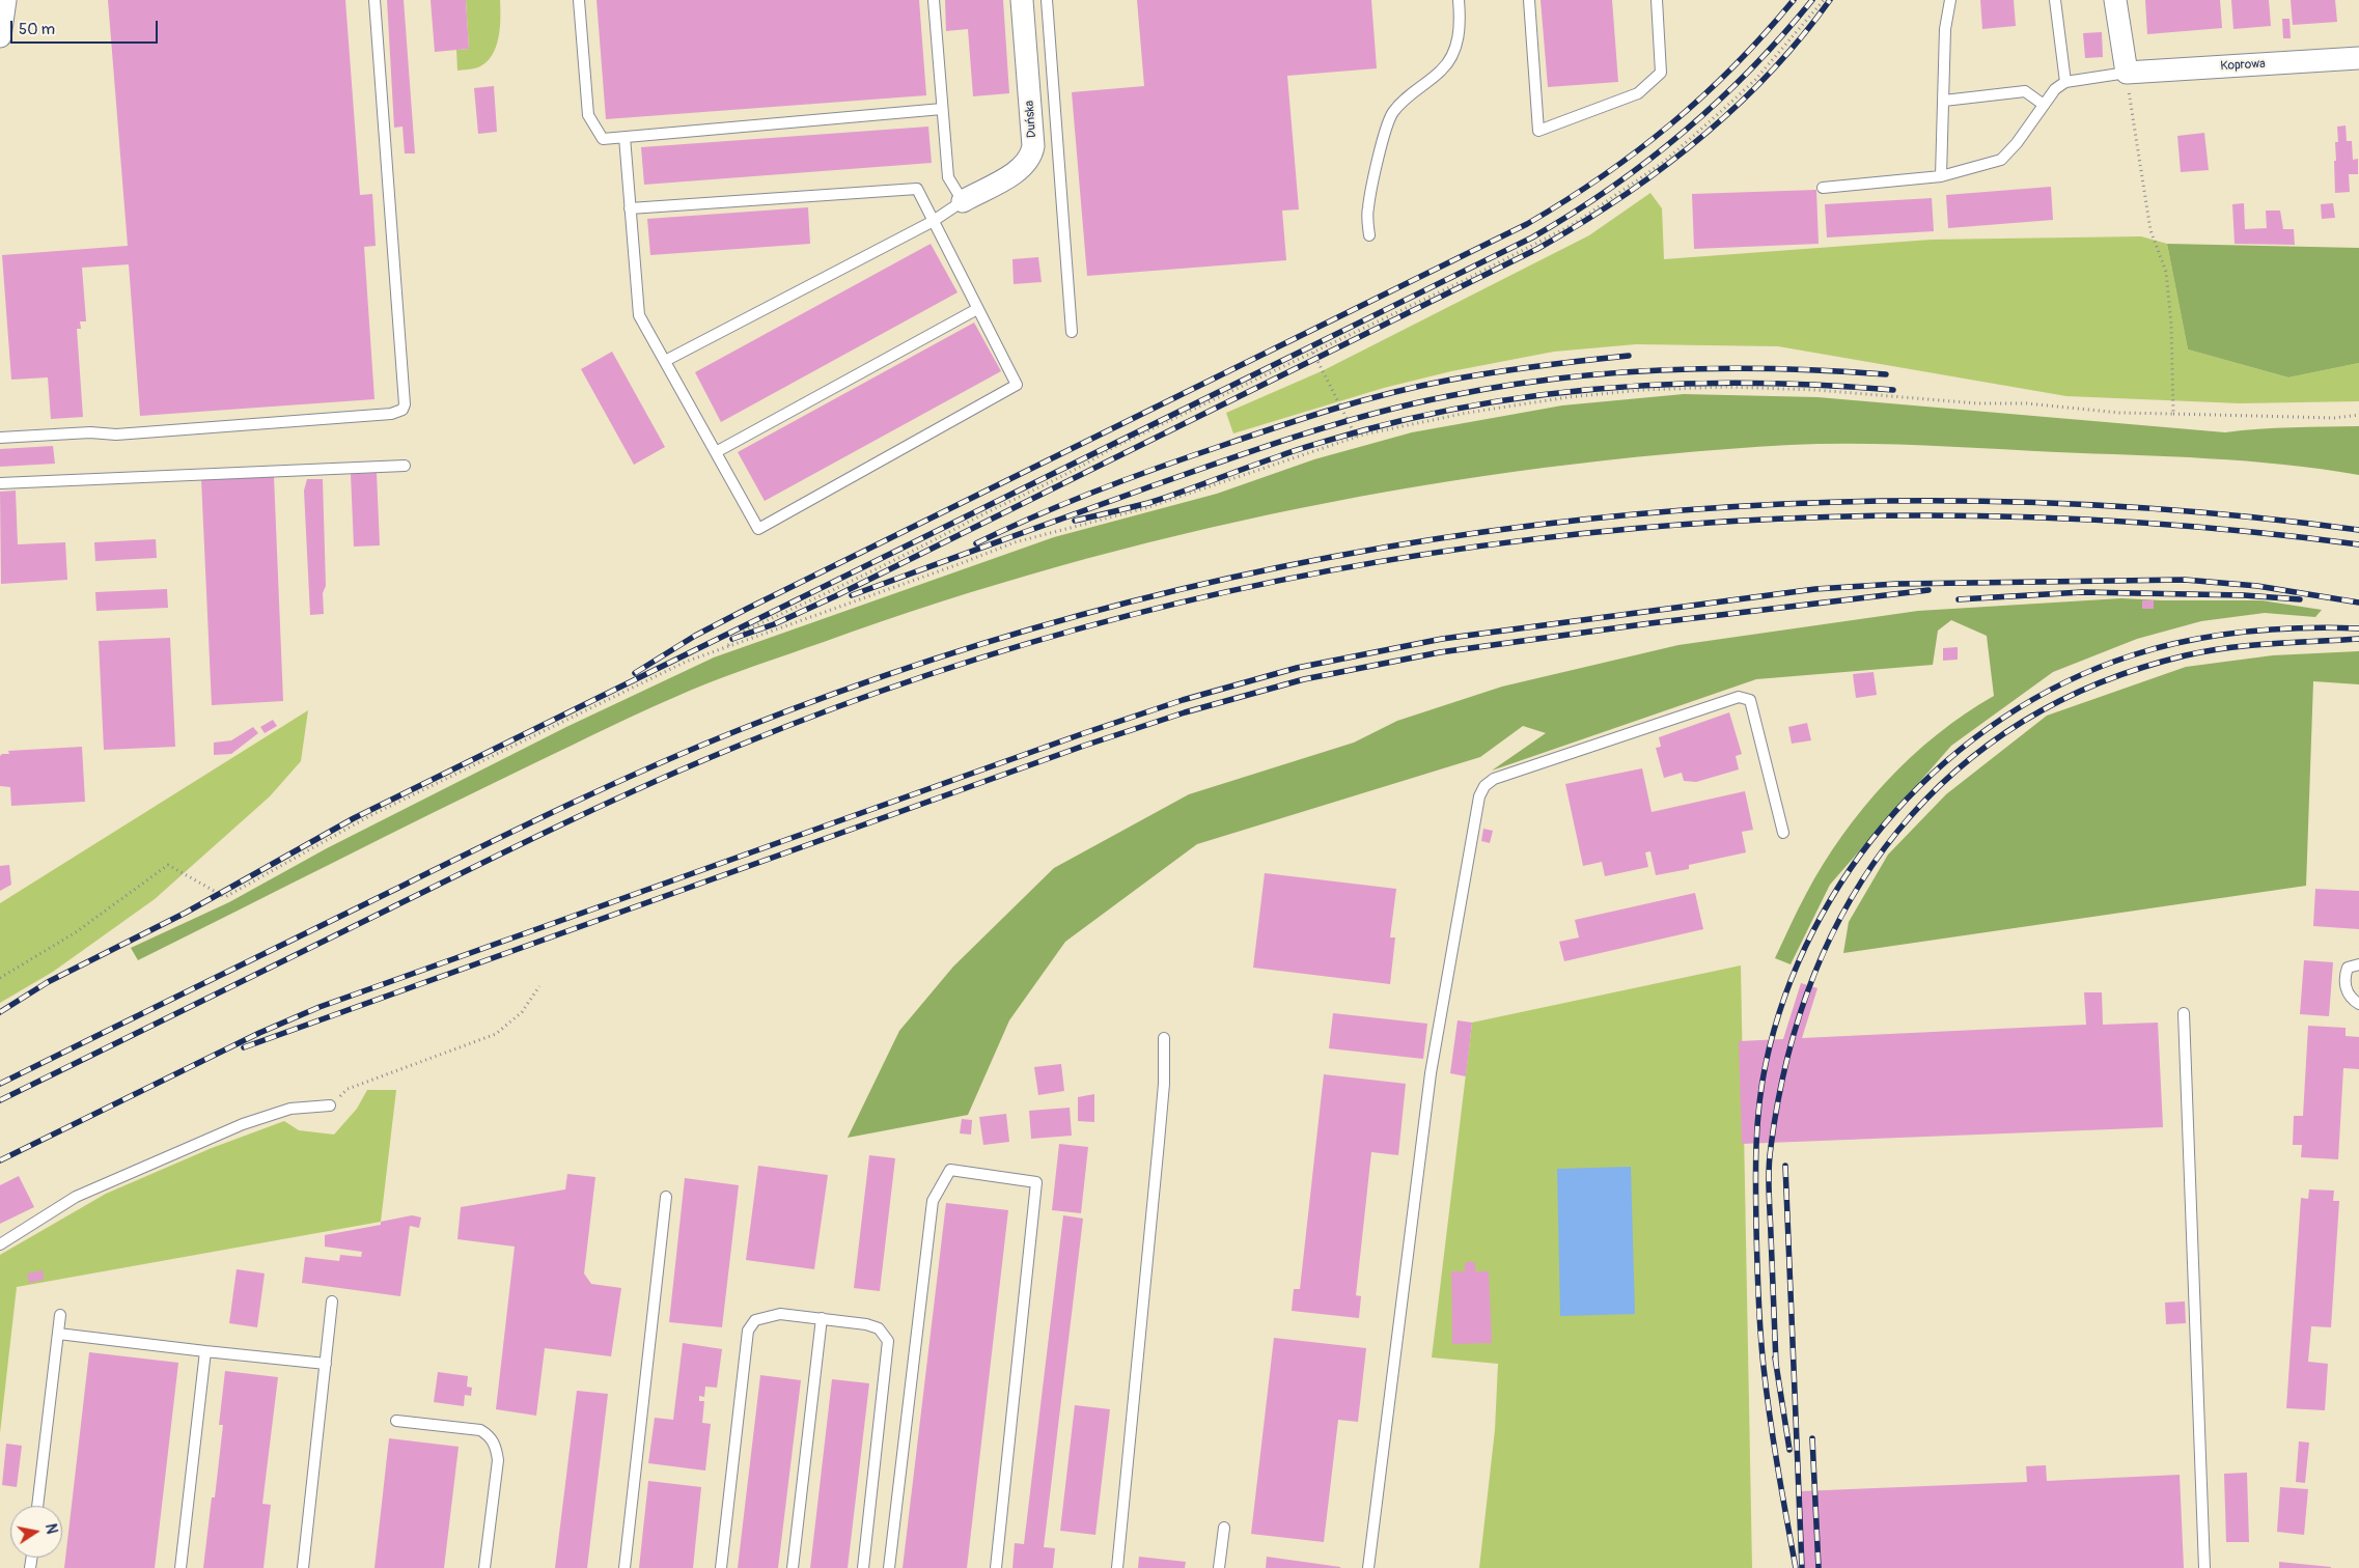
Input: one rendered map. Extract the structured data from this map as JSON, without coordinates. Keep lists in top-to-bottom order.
{
  "streets": {
    "street": ["Koprowa", "Duńska"]
  },
  "scale_bar": "50 m",
  "north": "right"
}
